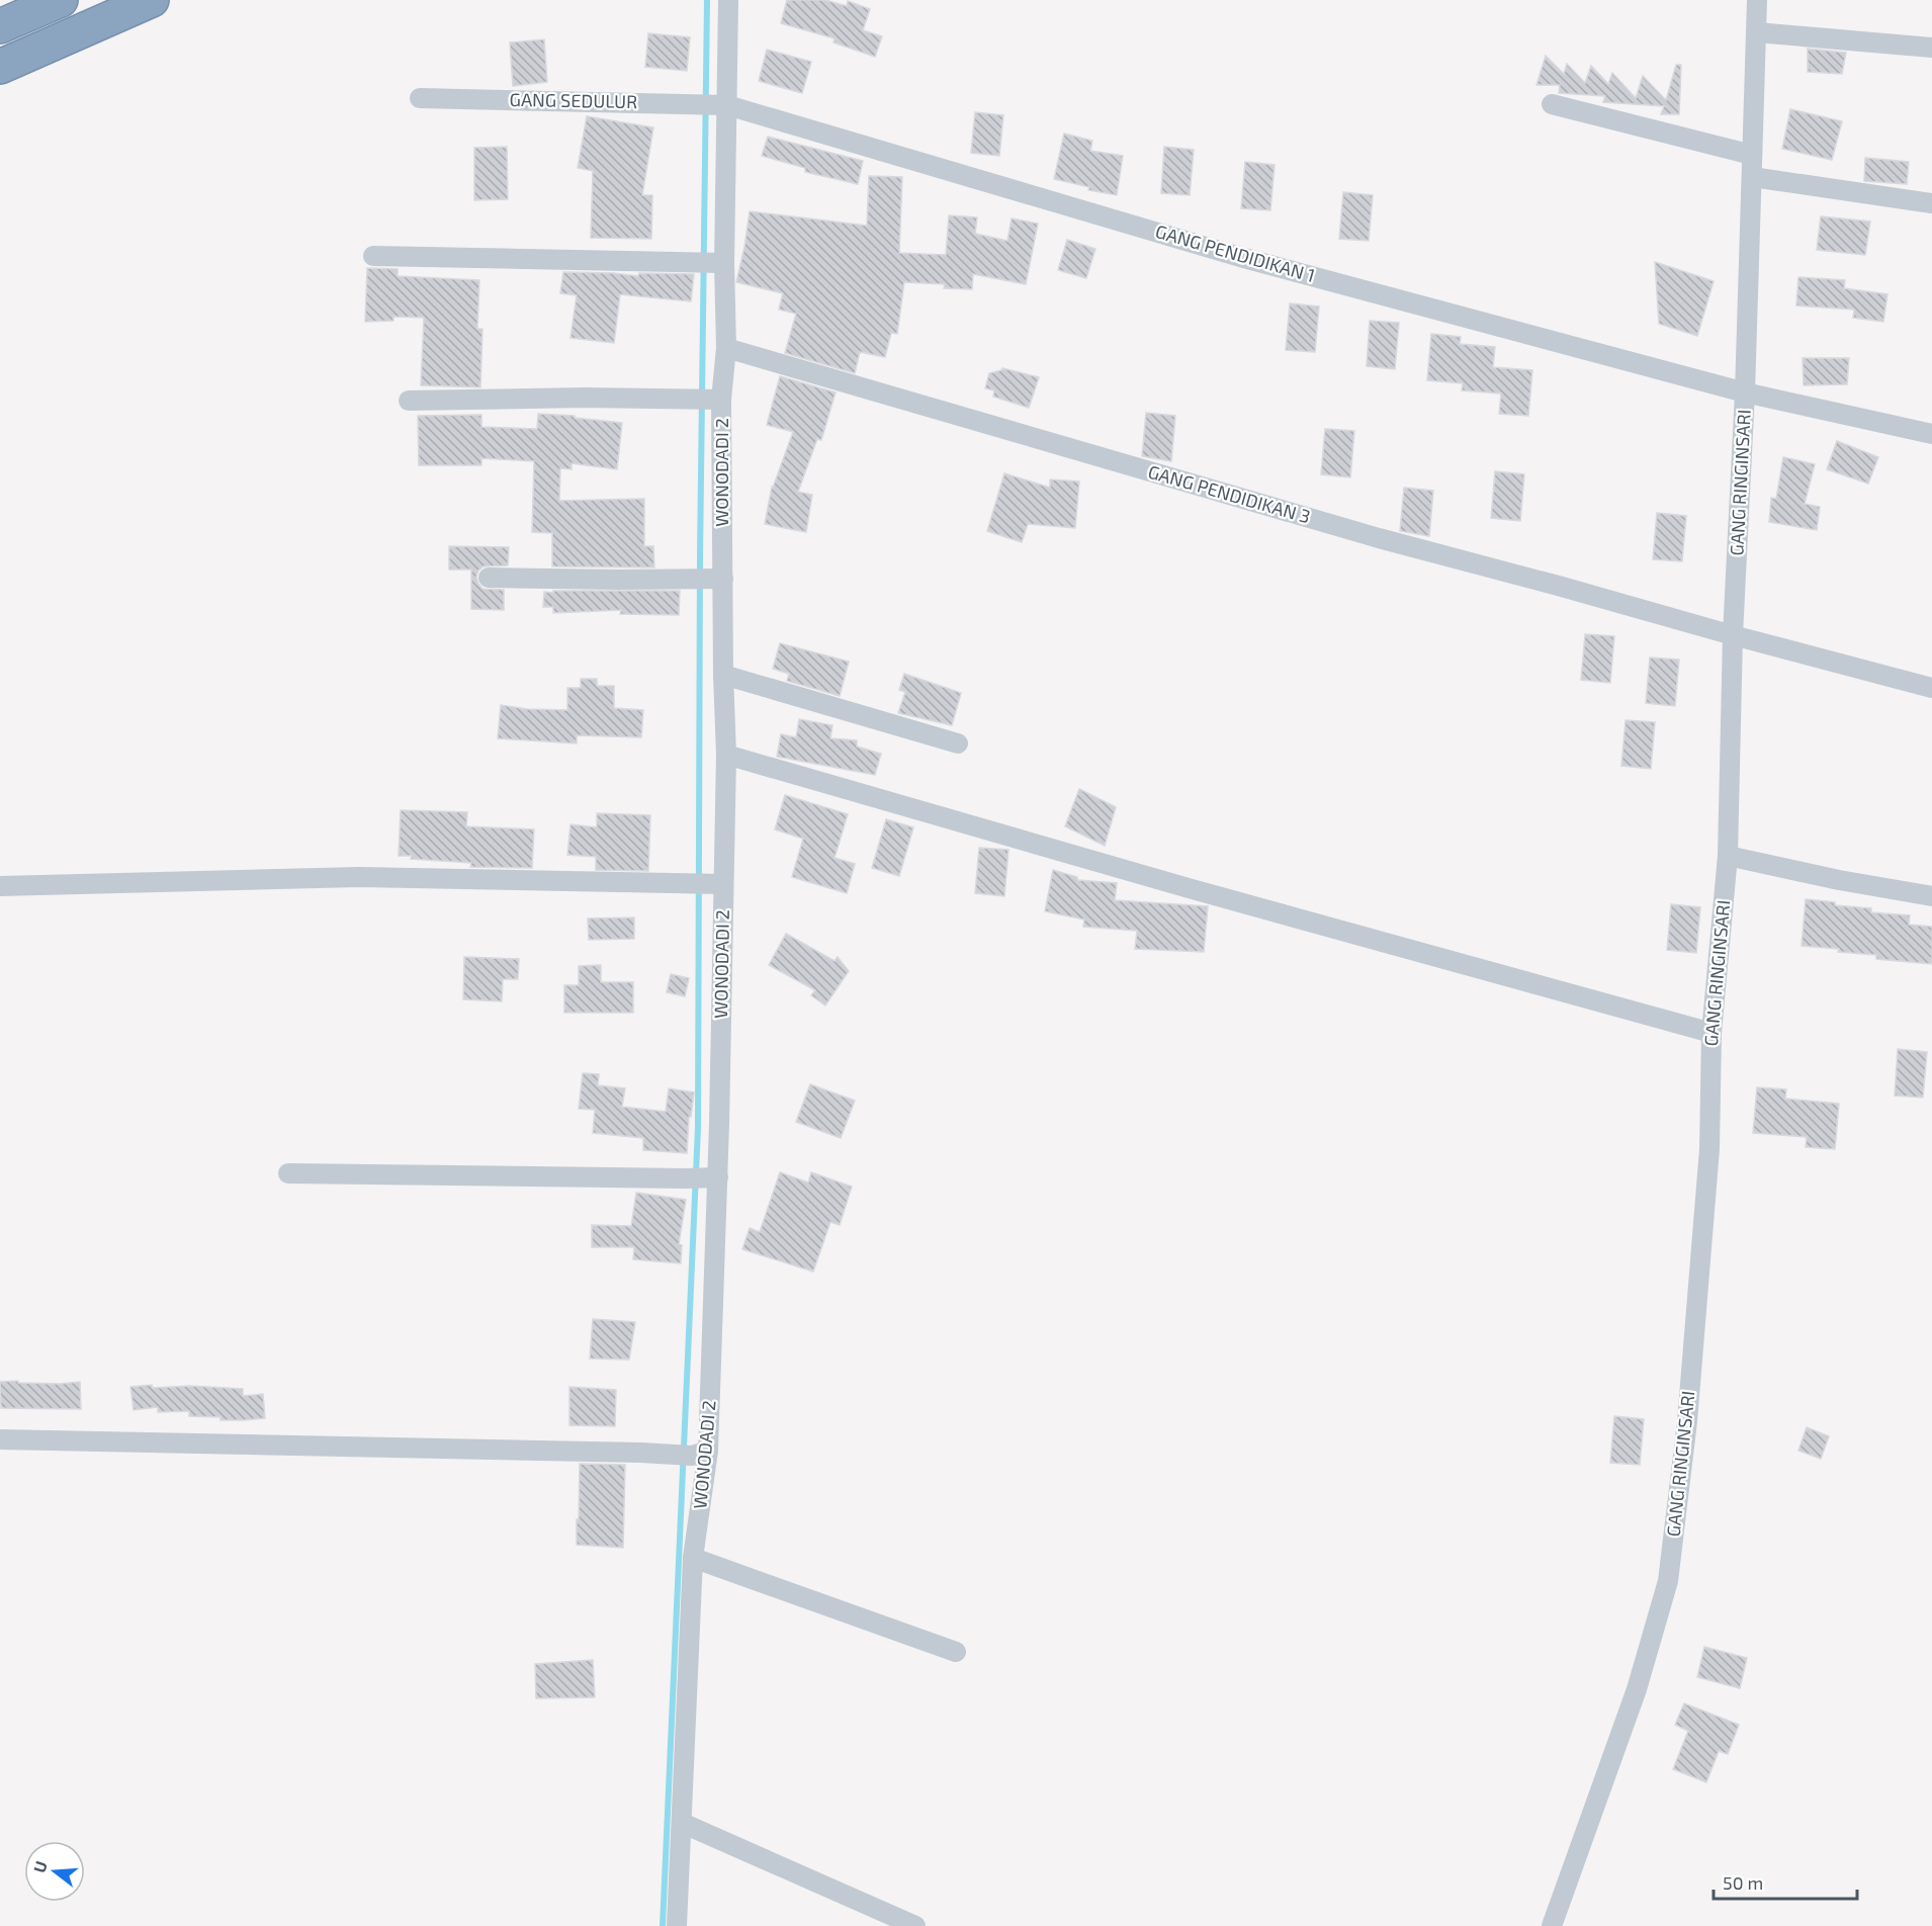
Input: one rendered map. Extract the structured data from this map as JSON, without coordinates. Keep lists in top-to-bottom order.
{
  "streets": {
    "street": [
      "GANG SEDULUR",
      "GANG PENDIDIKAN 1",
      "WONODADI 2",
      "GANG RINGINSARI",
      "GANG PENDIDIKAN 3"
    ]
  },
  "crossings": [
    ["GANG SEDULUR", "GANG PENDIDIKAN 1"],
    ["GANG SEDULUR", "WONODADI 2"],
    ["GANG PENDIDIKAN 1", "WONODADI 2"],
    ["GANG PENDIDIKAN 1", "GANG RINGINSARI"],
    ["WONODADI 2", "GANG PENDIDIKAN 3"],
    ["GANG RINGINSARI", "GANG PENDIDIKAN 3"]
  ],
  "scale_bar": "50 m",
  "north": "left"
}
